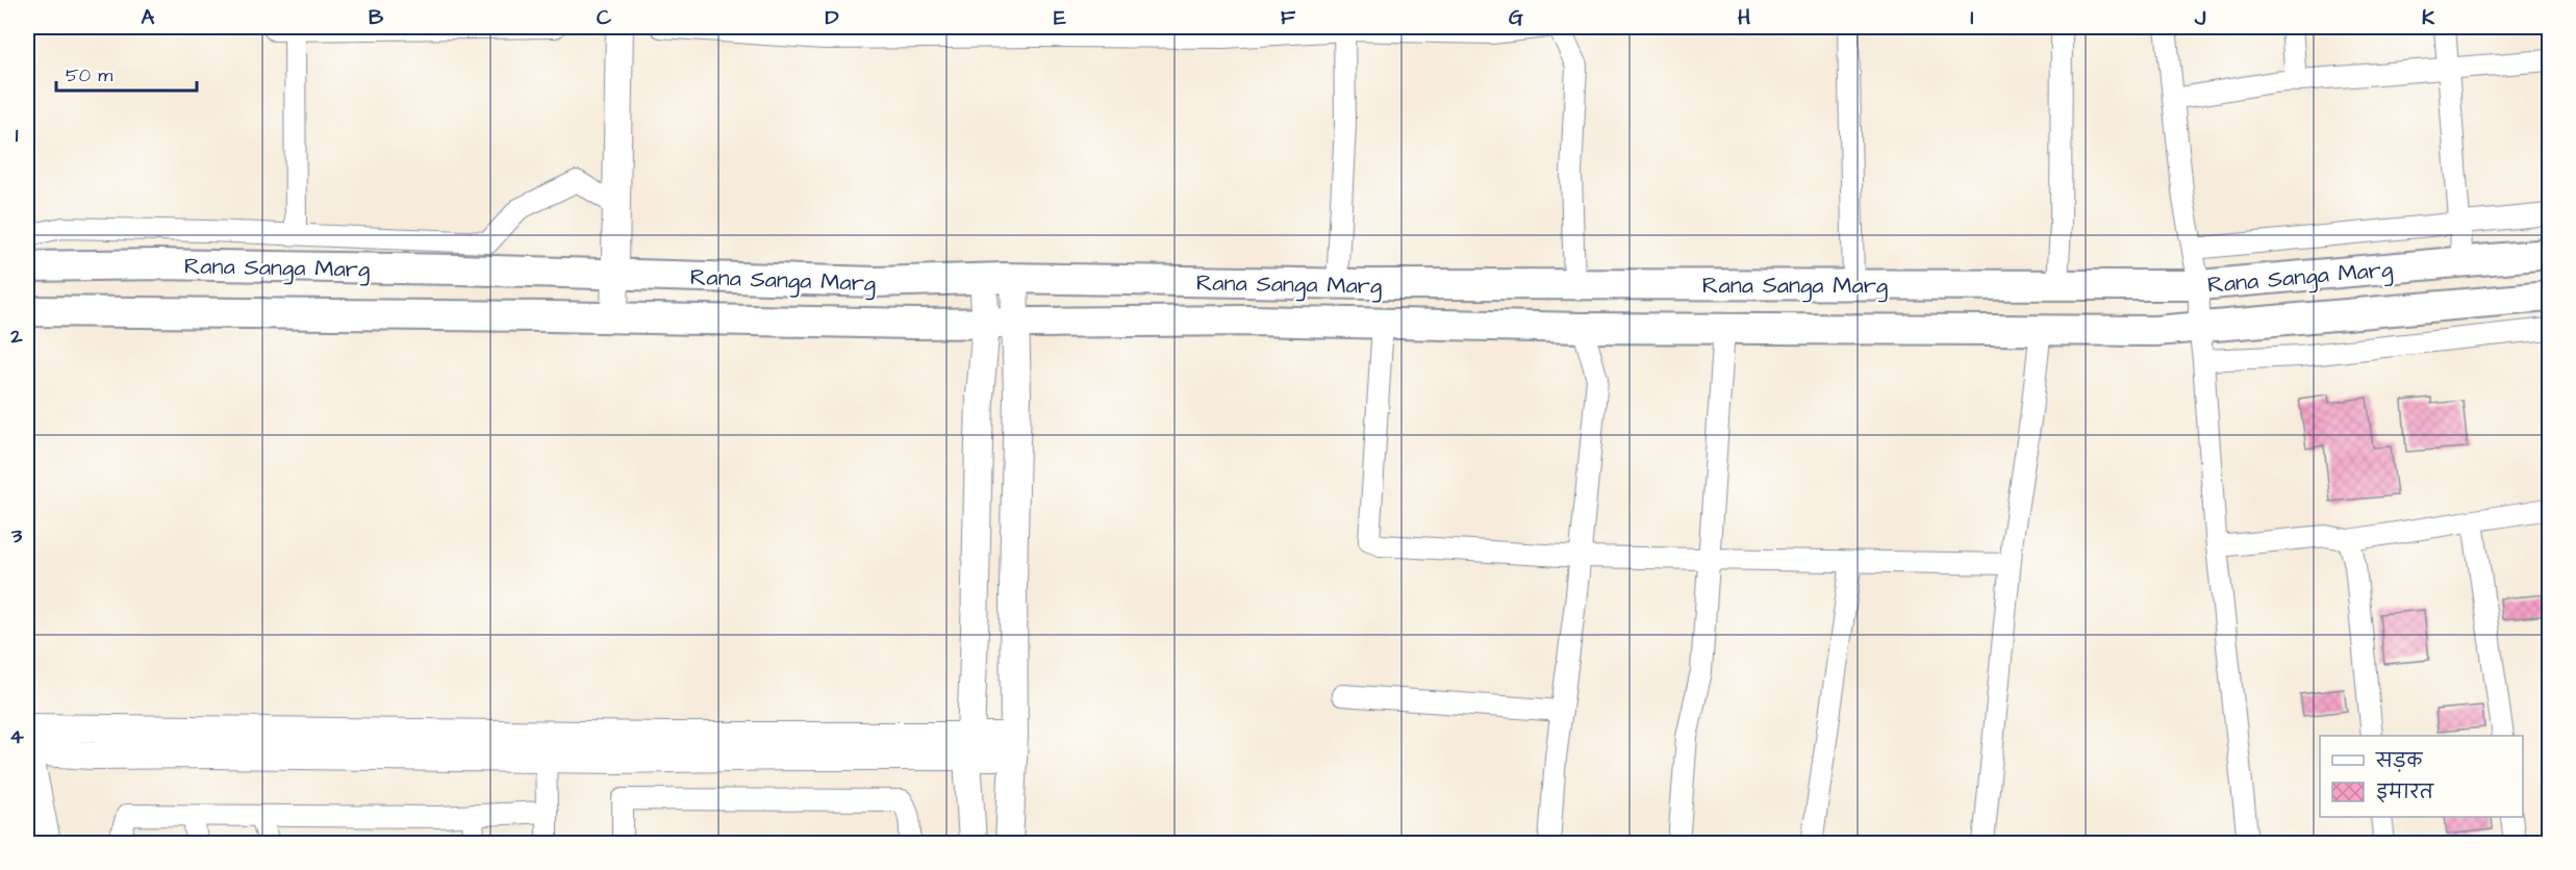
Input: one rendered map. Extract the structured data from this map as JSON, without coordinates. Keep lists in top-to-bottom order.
{
  "streets": {
    "main road": ["Rana Sanga Marg"]
  },
  "legend": ["सड़क", "इमारत"],
  "scale_bar": "50 m",
  "grid": {
    "columns": [
      "A",
      "B",
      "C",
      "D",
      "E",
      "F",
      "G",
      "H",
      "I",
      "J",
      "K"
    ],
    "rows": [
      "1",
      "2",
      "3",
      "4"
    ]
  }
}
